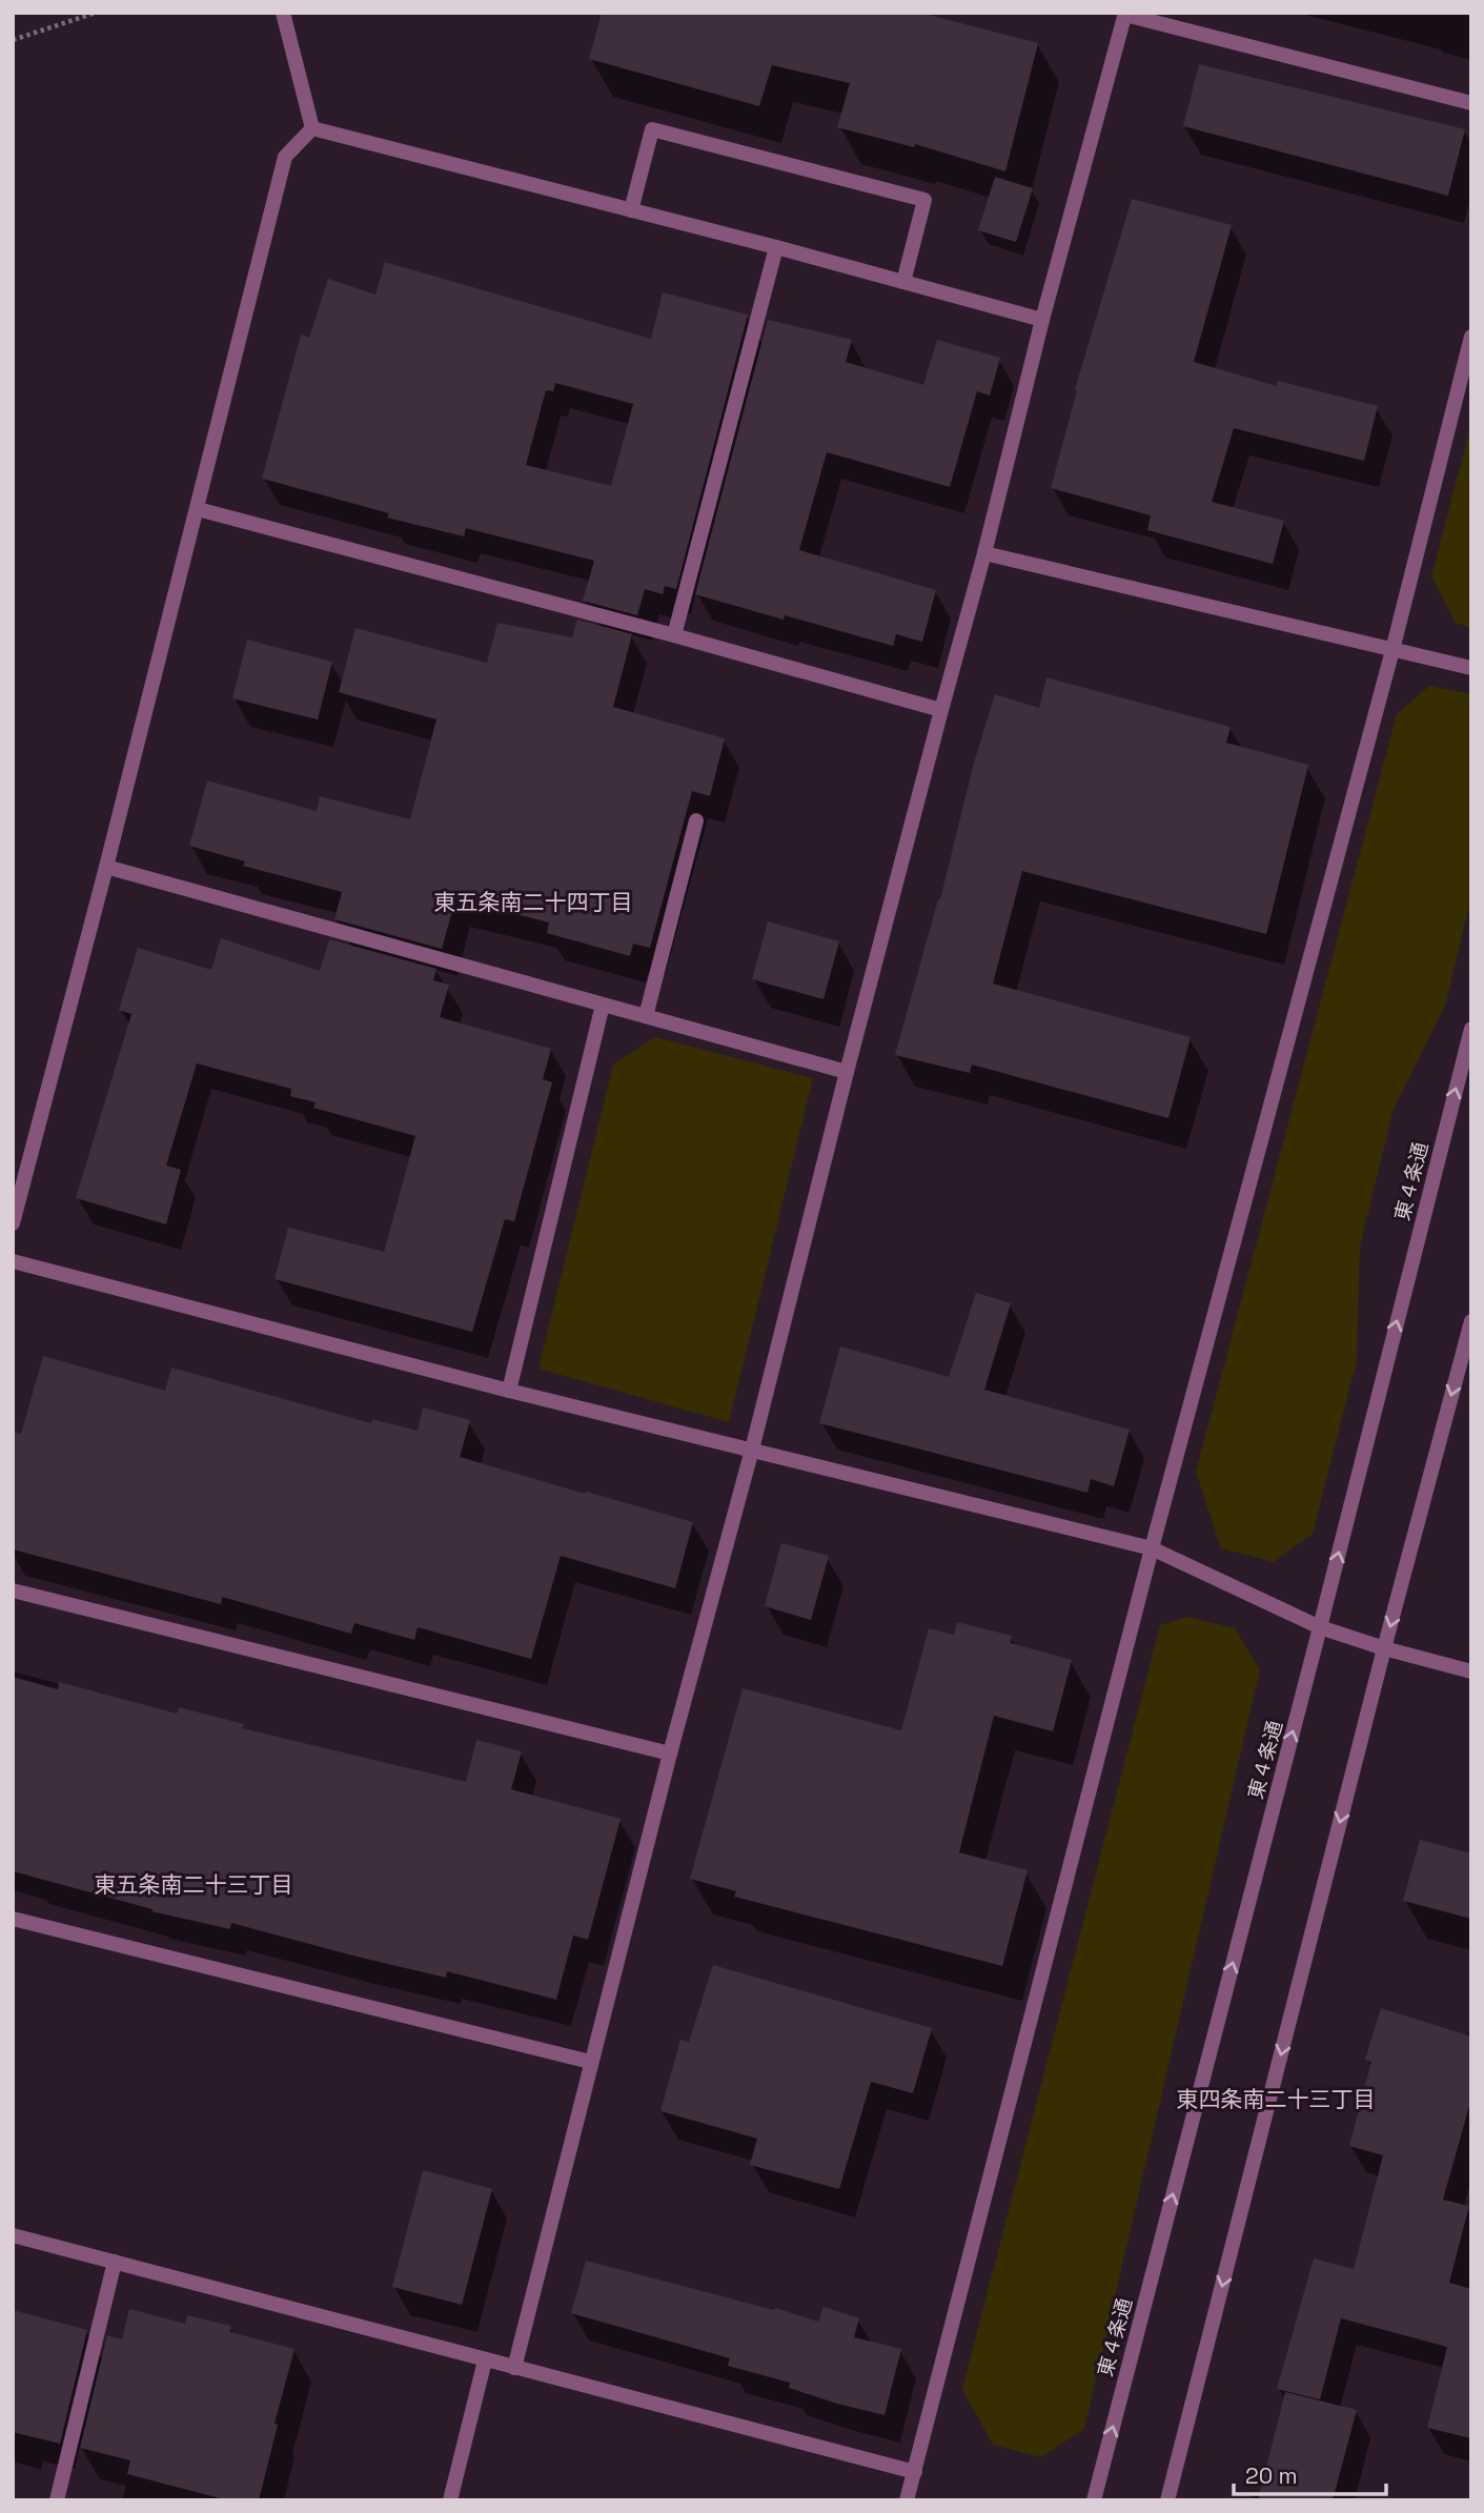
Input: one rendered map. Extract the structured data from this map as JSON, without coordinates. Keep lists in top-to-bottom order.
{
  "streets": {
    "street": ["東４条通"]
  },
  "districts": ["東五条南二十四丁目", "東五条南二十三丁目", "東四条南二十三丁目"],
  "scale_bar": "20 m"
}
